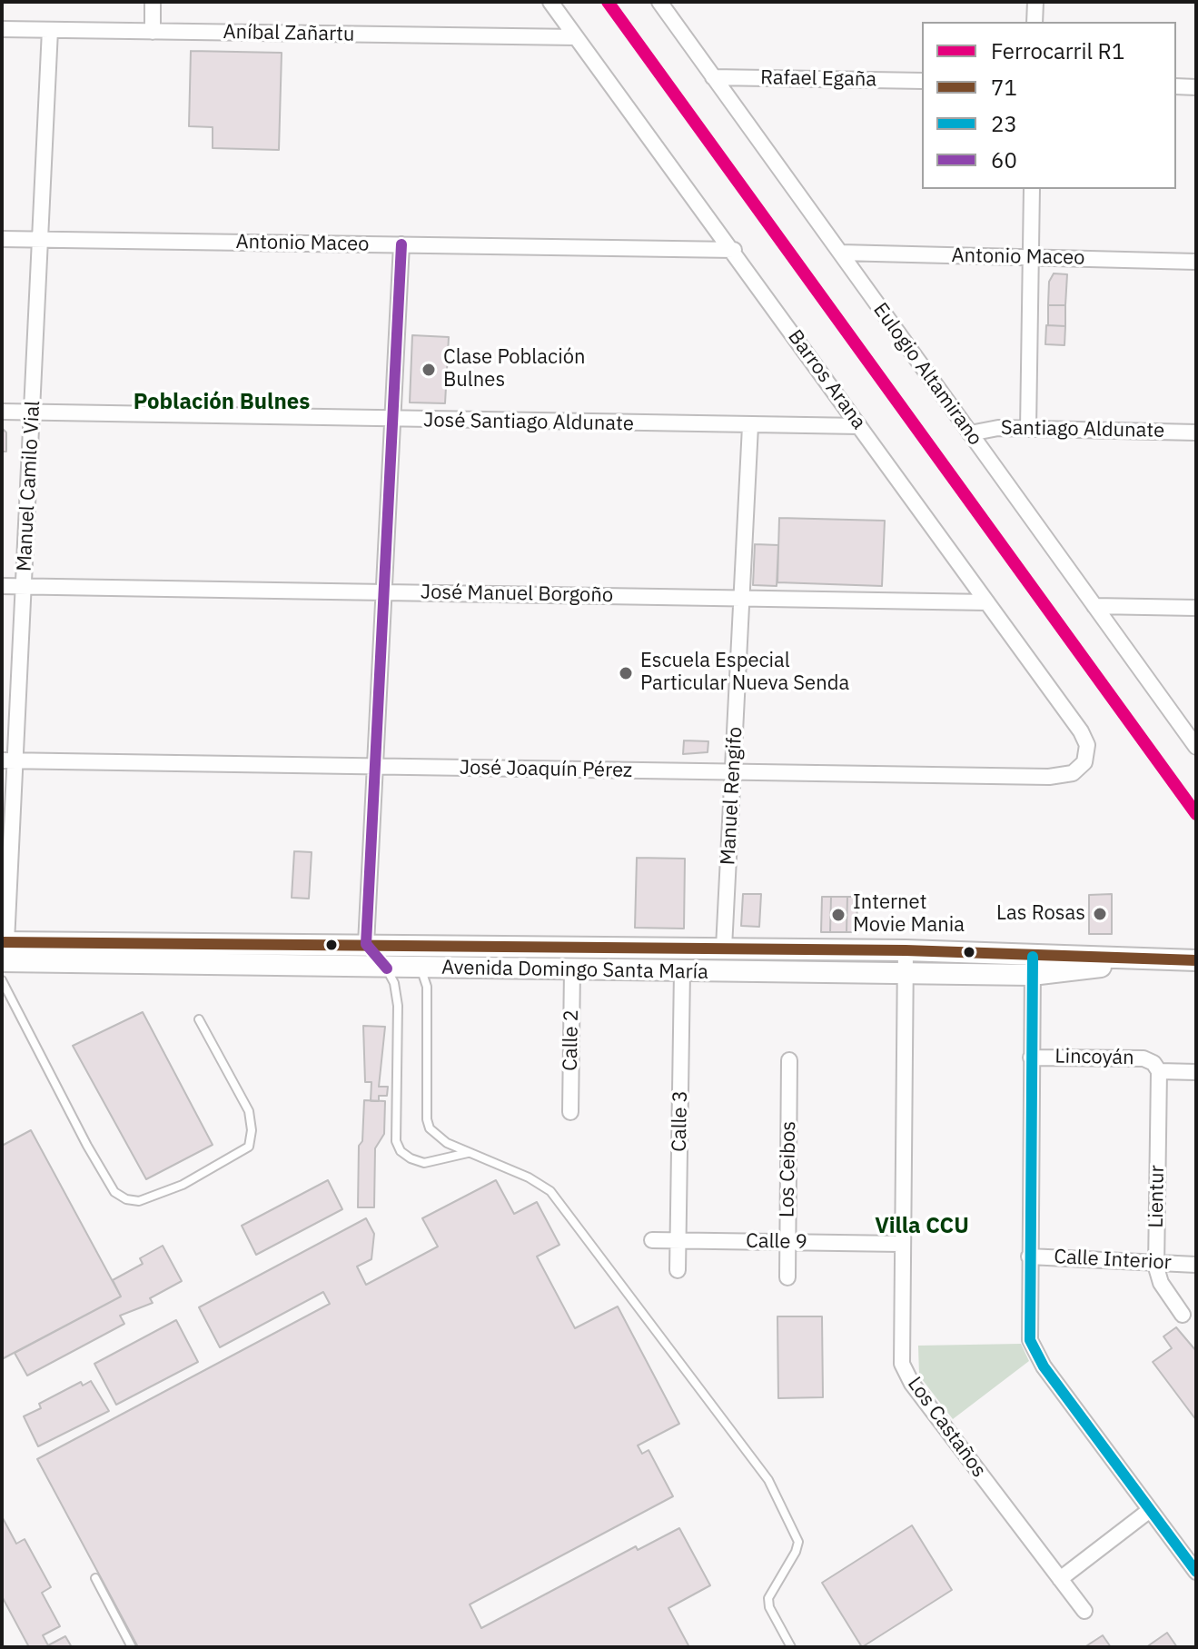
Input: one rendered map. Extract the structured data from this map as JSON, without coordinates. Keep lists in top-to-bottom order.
{
  "streets": {
    "main road": ["Avenida Domingo Santa María"],
    "street": [
      "Aníbal Zañartu",
      "Rafael Egaña",
      "Antonio Maceo",
      "Eulogio Altamirano",
      "Barros Arana",
      "José Santiago Aldunate",
      "Santiago Aldunate",
      "Manuel Camilo Vial",
      "José Manuel Borgoño",
      "José Joaquín Pérez",
      "Manuel Rengifo",
      "Calle 2",
      "Lincoyán",
      "Calle 3",
      "Los Ceibos",
      "Lientur",
      "Calle 9",
      "Calle Interior",
      "Los Castaños"
    ]
  },
  "crossings": [
    ["Aníbal Zañartu", "Barros Arana"],
    ["Aníbal Zañartu", "Manuel Camilo Vial"],
    ["Rafael Egaña", "Eulogio Altamirano"],
    ["Antonio Maceo", "Eulogio Altamirano"],
    ["Antonio Maceo", "Barros Arana"],
    ["Antonio Maceo", "Manuel Camilo Vial"],
    ["Eulogio Altamirano", "Santiago Aldunate"],
    ["Barros Arana", "José Manuel Borgoño"],
    ["Barros Arana", "José Joaquín Pérez"],
    ["José Santiago Aldunate", "Manuel Camilo Vial"],
    ["José Santiago Aldunate", "Manuel Rengifo"],
    ["Manuel Camilo Vial", "José Manuel Borgoño"],
    ["Manuel Camilo Vial", "José Joaquín Pérez"],
    ["Manuel Camilo Vial", "Avenida Domingo Santa María"],
    ["José Manuel Borgoño", "Manuel Rengifo"],
    ["José Joaquín Pérez", "Manuel Rengifo"],
    ["Manuel Rengifo", "Avenida Domingo Santa María"],
    ["Avenida Domingo Santa María", "Calle 2"],
    ["Avenida Domingo Santa María", "Calle 3"],
    ["Avenida Domingo Santa María", "Los Castaños"],
    ["Lincoyán", "Lientur"],
    ["Calle 3", "Calle 9"],
    ["Los Ceibos", "Calle 9"],
    ["Lientur", "Calle Interior"],
    ["Calle 9", "Los Castaños"]
  ],
  "districts": ["Población Bulnes", "Villa CCU"],
  "places": [
    "Clase Población Bulnes",
    "Escuela Especial Particular Nueva Senda",
    "Las Rosas",
    "Internet Movie Mania"
  ],
  "lines": [
    "rail line R1",
    "transit line 60",
    "transit line 71",
    "transit line 23"
  ],
  "legend": [
    "Ferrocarril R1",
    "71",
    "23",
    "60"
  ]
}
